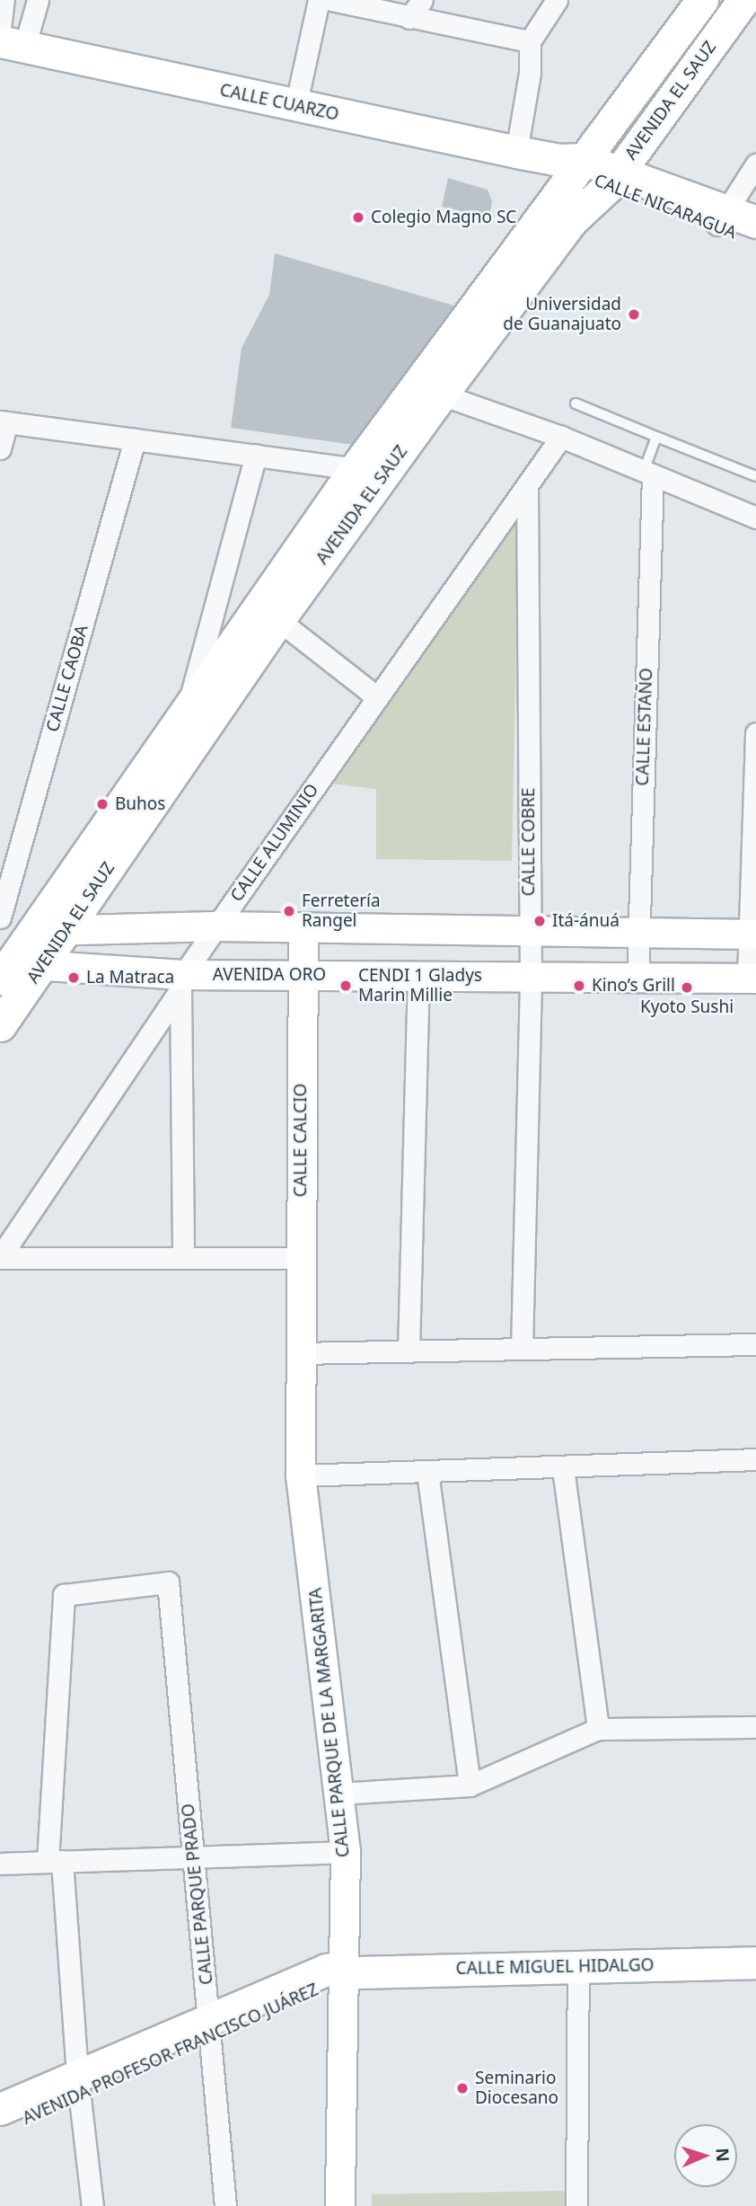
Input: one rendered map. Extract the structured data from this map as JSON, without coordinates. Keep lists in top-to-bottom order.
{
  "streets": {
    "main road": [
      "AVENIDA EL SAUZ",
      "CALLE CUARZO",
      "CALLE NICARAGUA",
      "AVENIDA ORO",
      "CALLE CALCIO",
      "CALLE PARQUE DE LA MARGARITA",
      "CALLE MIGUEL HIDALGO",
      "AVENIDA PROFESOR FRANCISCO JUÁREZ"
    ],
    "street": [
      "CALLE CAOBA",
      "CALLE ESTAÑO",
      "CALLE COBRE",
      "CALLE ALUMINIO",
      "CALLE PARQUE PRADO"
    ]
  },
  "crossings": [
    ["AVENIDA EL SAUZ", "CALLE CUARZO"],
    ["AVENIDA EL SAUZ", "CALLE NICARAGUA"],
    ["AVENIDA EL SAUZ", "AVENIDA ORO"],
    ["CALLE CUARZO", "CALLE NICARAGUA"],
    ["CALLE ESTAÑO", "AVENIDA ORO"],
    ["CALLE COBRE", "CALLE ALUMINIO"],
    ["CALLE COBRE", "AVENIDA ORO"],
    ["CALLE ALUMINIO", "AVENIDA ORO"],
    ["AVENIDA ORO", "CALLE CALCIO"],
    ["CALLE CALCIO", "CALLE PARQUE DE LA MARGARITA"],
    ["CALLE PARQUE DE LA MARGARITA", "CALLE MIGUEL HIDALGO"],
    ["CALLE PARQUE DE LA MARGARITA", "AVENIDA PROFESOR FRANCISCO JUÁREZ"],
    ["CALLE PARQUE PRADO", "AVENIDA PROFESOR FRANCISCO JUÁREZ"],
    ["CALLE MIGUEL HIDALGO", "AVENIDA PROFESOR FRANCISCO JUÁREZ"]
  ],
  "places": [
    "Colegio Magno SC",
    "Universidad de Guanajuato",
    "Buhos",
    "Ferretería Rangel",
    "Itá-ánuá",
    "La Matraca",
    "CENDI 1 Gladys Marin Millie",
    "Kino’s Grill",
    "Kyoto Sushi",
    "Seminario Diocesano"
  ],
  "north": "right"
}
